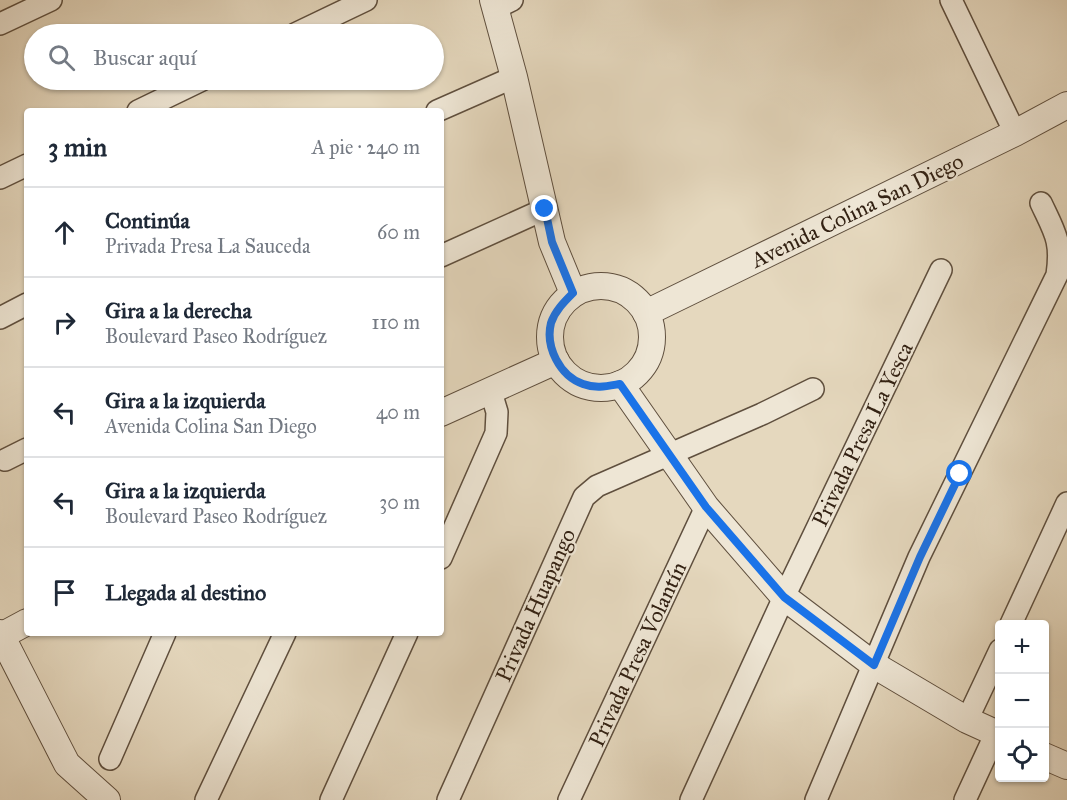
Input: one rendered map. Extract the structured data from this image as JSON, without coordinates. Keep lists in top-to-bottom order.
{
  "streets": {
    "street": [
      "Avenida Colina San Diego",
      "Privada Presa La Yesca",
      "Privada Huapango",
      "Privada Presa Volantín"
    ]
  },
  "page": {
    "search": "Buscar aquí",
    "heading": ["3 min", "A pie · 240 m"],
    "list": [
      ["Continúa", "Privada Presa La Sauceda", "60 m"],
      ["Gira a la derecha", "Boulevard Paseo Rodríguez", "110 m"],
      ["Gira a la izquierda", "Avenida Colina San Diego", "40 m"],
      ["Gira a la izquierda", "Boulevard Paseo Rodríguez", "30 m"],
      "Llegada al destino"
    ],
    "map_buttons": ["+", "−"]
  }
}
